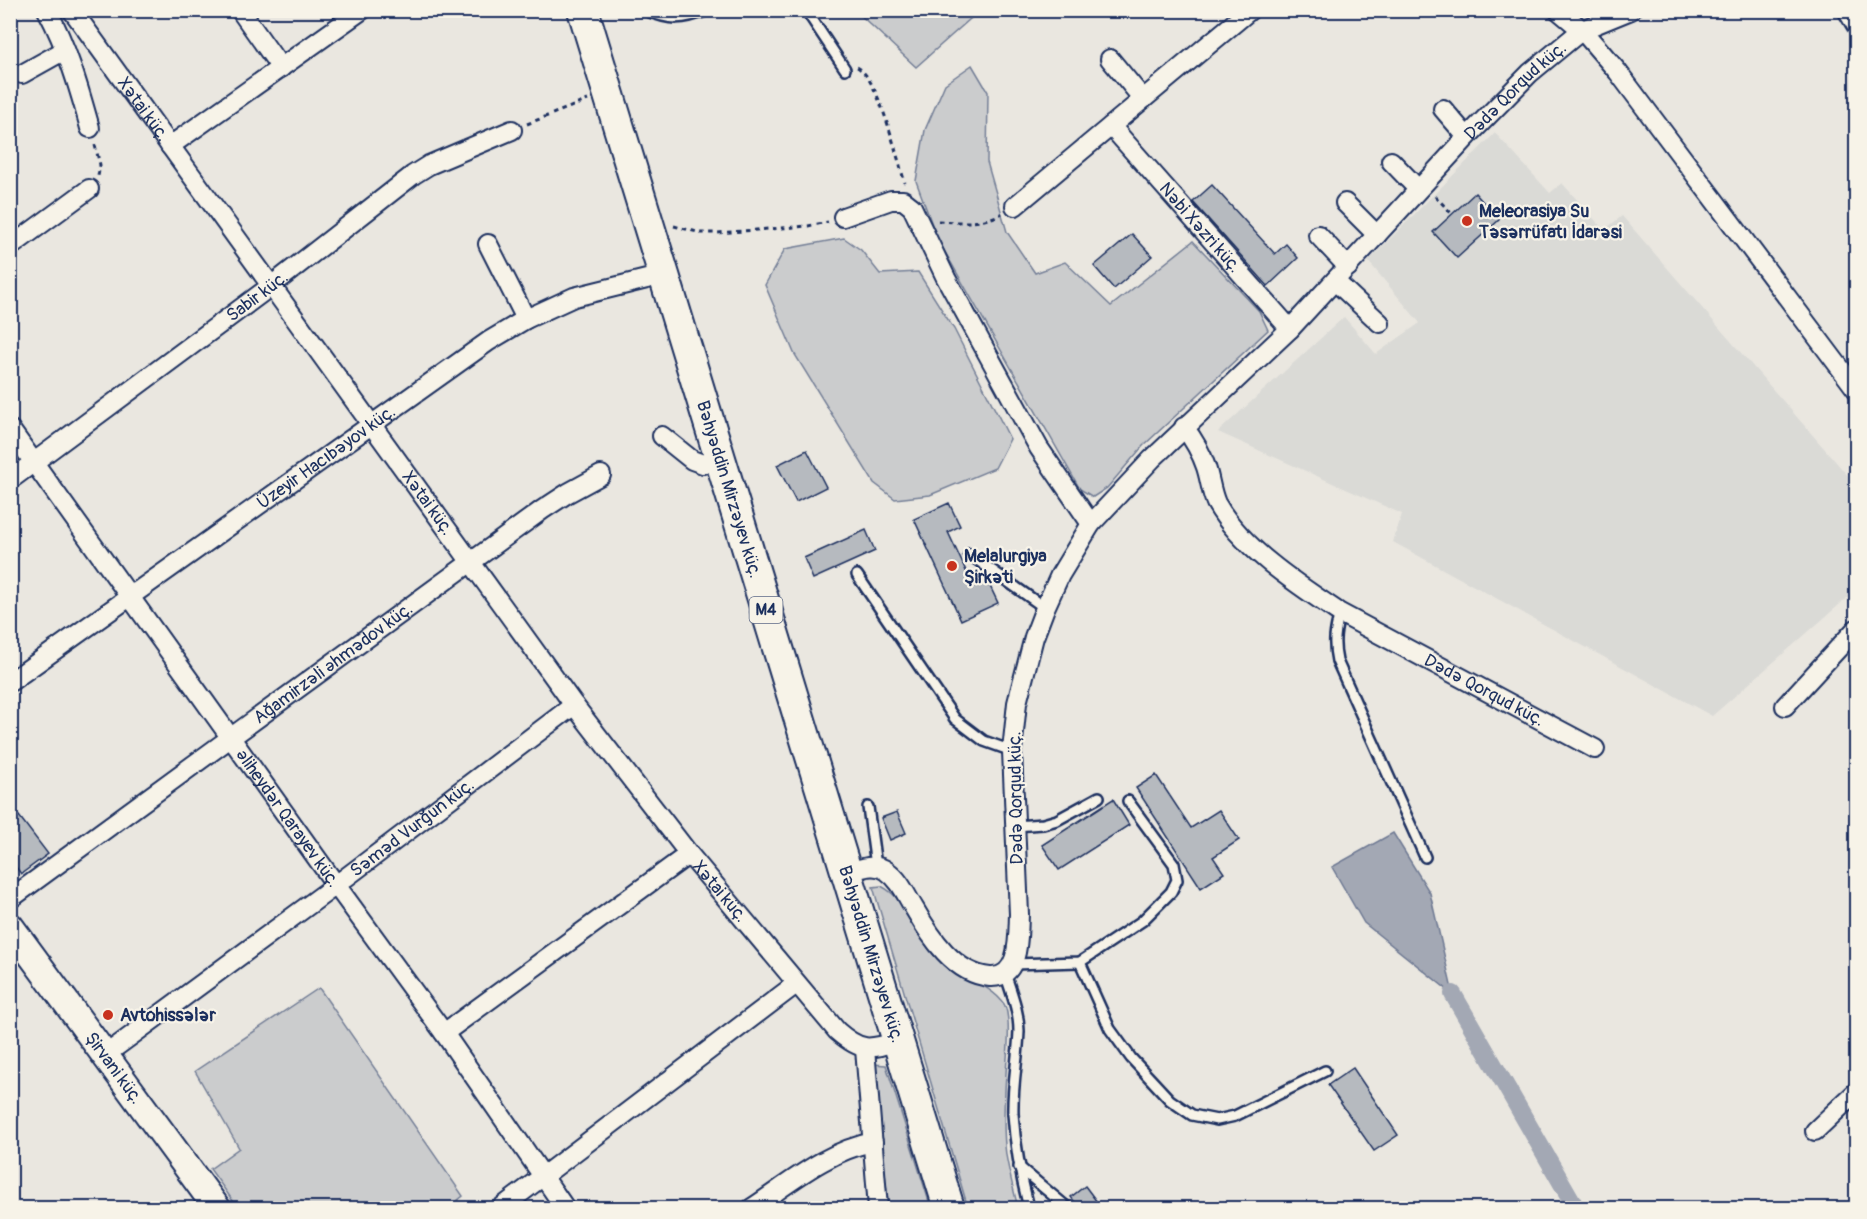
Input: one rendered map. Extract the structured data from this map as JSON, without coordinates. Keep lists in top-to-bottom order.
{
  "streets": {
    "highway": ["Bəhyəddin Mirzəyev küç.", "M4"],
    "main road": ["Şirvani küç."],
    "street": [
      "Dədə Qorqud küç.",
      "Xətai küç.",
      "Nəbi Xəzri küç.",
      "Sabir küç.",
      "Üzeyir Hacıbəyov küç.",
      "Ağamirzəli Əhmədov küç.",
      "Əliheydər Qarayev küç.",
      "Səməd Vurğun küç."
    ]
  },
  "crossings": [
    ["Dədə Qorqud küç.", "Nəbi Xəzri küç."],
    ["Xətai küç.", "Sabir küç."],
    ["Xətai küç.", "Üzeyir Hacıbəyov küç."],
    ["Xətai küç.", "Ağamirzəli Əhmədov küç."],
    ["Xətai küç.", "Səməd Vurğun küç."],
    ["Sabir küç.", "Əliheydər Qarayev küç."],
    ["Üzeyir Hacıbəyov küç.", "Bəhyəddin Mirzəyev küç."],
    ["Üzeyir Hacıbəyov küç.", "Əliheydər Qarayev küç."],
    ["Ağamirzəli Əhmədov küç.", "Əliheydər Qarayev küç."],
    ["Əliheydər Qarayev küç.", "Səməd Vurğun küç."],
    ["Səməd Vurğun küç.", "Şirvani küç."]
  ],
  "places": ["Meleorasiya Su Təsərrüfatı İdarəsi", "Melalurgiya Şirkəti", "Avtohissələr"]
}
